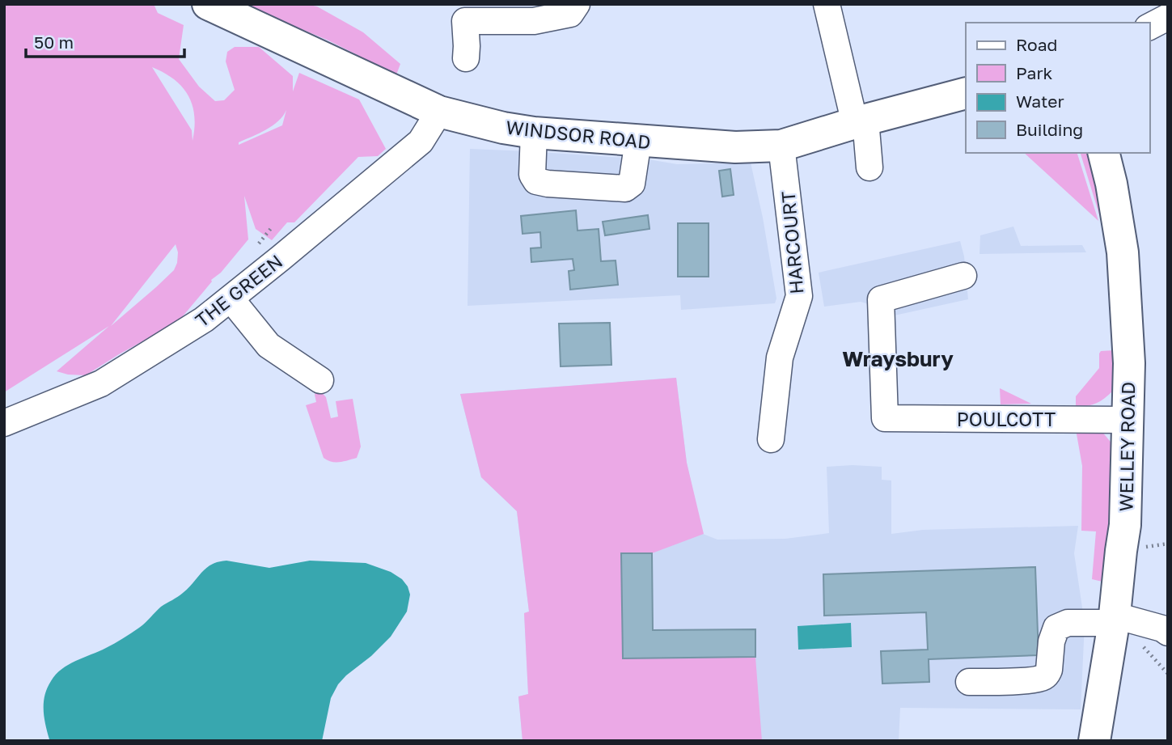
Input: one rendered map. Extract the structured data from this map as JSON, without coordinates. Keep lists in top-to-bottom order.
{
  "streets": {
    "main road": ["WINDSOR ROAD", "WELLEY ROAD"],
    "street": ["HARCOURT", "THE GREEN", "POULCOTT"]
  },
  "crossings": [
    ["WINDSOR ROAD", "HARCOURT"],
    ["WINDSOR ROAD", "THE GREEN"],
    ["POULCOTT", "WELLEY ROAD"]
  ],
  "districts": ["Wraysbury"],
  "legend": [
    "Road",
    "Park",
    "Water",
    "Building"
  ],
  "scale_bar": "50 m"
}
